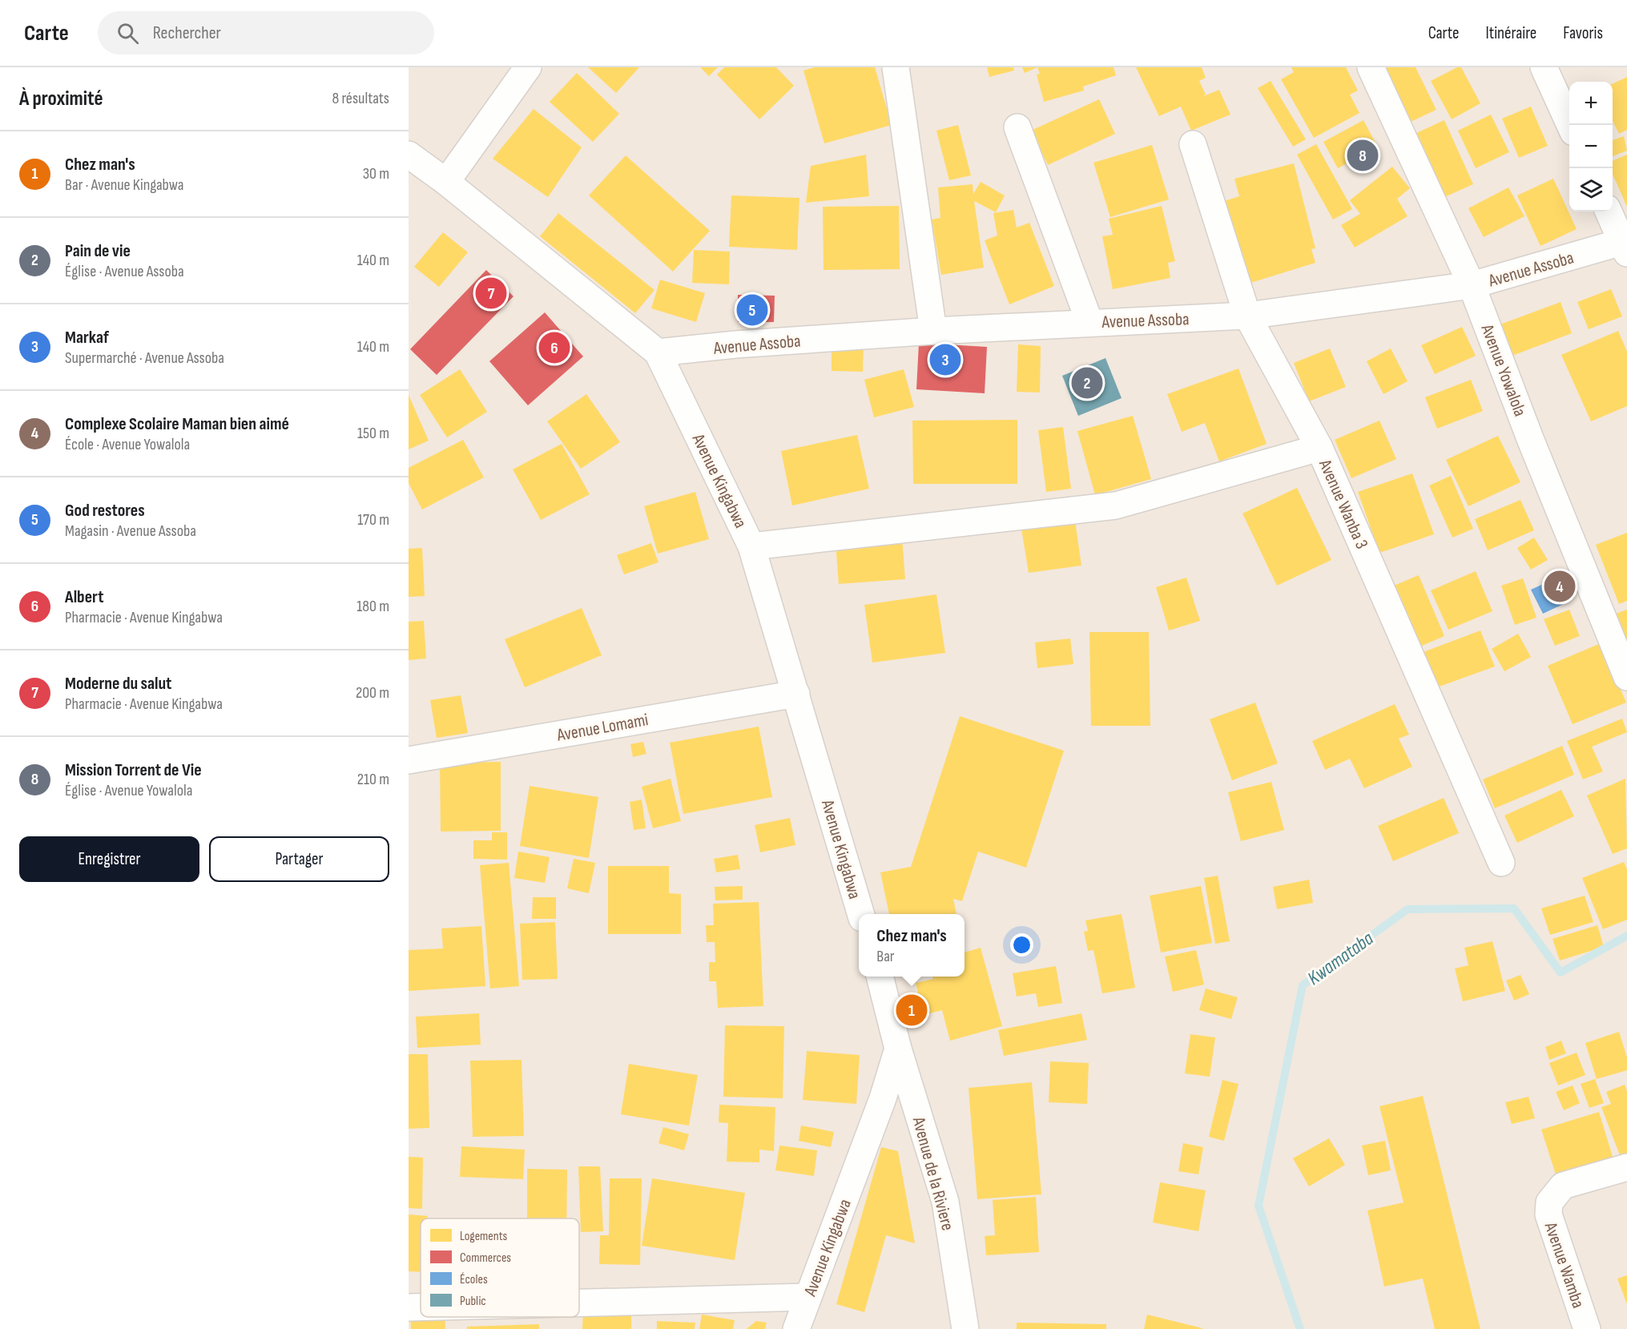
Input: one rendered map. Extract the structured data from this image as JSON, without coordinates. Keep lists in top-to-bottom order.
{
  "streets": {
    "street": [
      "Avenue Assoba",
      "Avenue Yowalola",
      "Avenue Kingabwa",
      "Avenue Wanba 3",
      "Avenue Lomami",
      "Avenue de la Riviere",
      "Avenue Wamba"
    ]
  },
  "crossings": [
    ["Avenue Assoba", "Avenue Yowalola"],
    ["Avenue Assoba", "Avenue Kingabwa"],
    ["Avenue Assoba", "Avenue Wanba 3"],
    ["Avenue Kingabwa", "Avenue Lomami"],
    ["Avenue Kingabwa", "Avenue de la Riviere"]
  ],
  "water": ["Kwamataba"],
  "legend": [
    "Logements",
    "Commerces",
    "Écoles",
    "Public"
  ],
  "page": {
    "header": "Carte",
    "search": "Rechercher",
    "nav": ["Carte", "Itinéraire", "Favoris"],
    "heading": ["À proximité", "8 résultats"],
    "map_buttons": ["+", "−"],
    "list": [
      {
        "mark": "1",
        "name": "Chez man's",
        "note": "Bar · Avenue Kingabwa",
        "value": "30 m"
      },
      {
        "mark": "2",
        "name": "Pain de vie",
        "note": "Église · Avenue Assoba",
        "value": "140 m"
      },
      {
        "mark": "3",
        "name": "Markaf",
        "note": "Supermarché · Avenue Assoba",
        "value": "140 m"
      },
      {
        "mark": "4",
        "name": "Complexe Scolaire Maman bien aimé",
        "note": "École · Avenue Yowalola",
        "value": "150 m"
      },
      {
        "mark": "5",
        "name": "God restores",
        "note": "Magasin · Avenue Assoba",
        "value": "170 m"
      },
      {
        "mark": "6",
        "name": "Albert",
        "note": "Pharmacie · Avenue Kingabwa",
        "value": "180 m"
      },
      {
        "mark": "7",
        "name": "Moderne du salut",
        "note": "Pharmacie · Avenue Kingabwa",
        "value": "200 m"
      },
      {
        "mark": "8",
        "name": "Mission Torrent de Vie",
        "note": "Église · Avenue Yowalola",
        "value": "210 m"
      }
    ],
    "pins": [
      "8",
      "7",
      "5",
      "6",
      "3",
      "2",
      "4",
      "1"
    ],
    "buttons": ["Enregistrer", "Partager"],
    "popup": ["Chez man's", "Bar"]
  }
}
